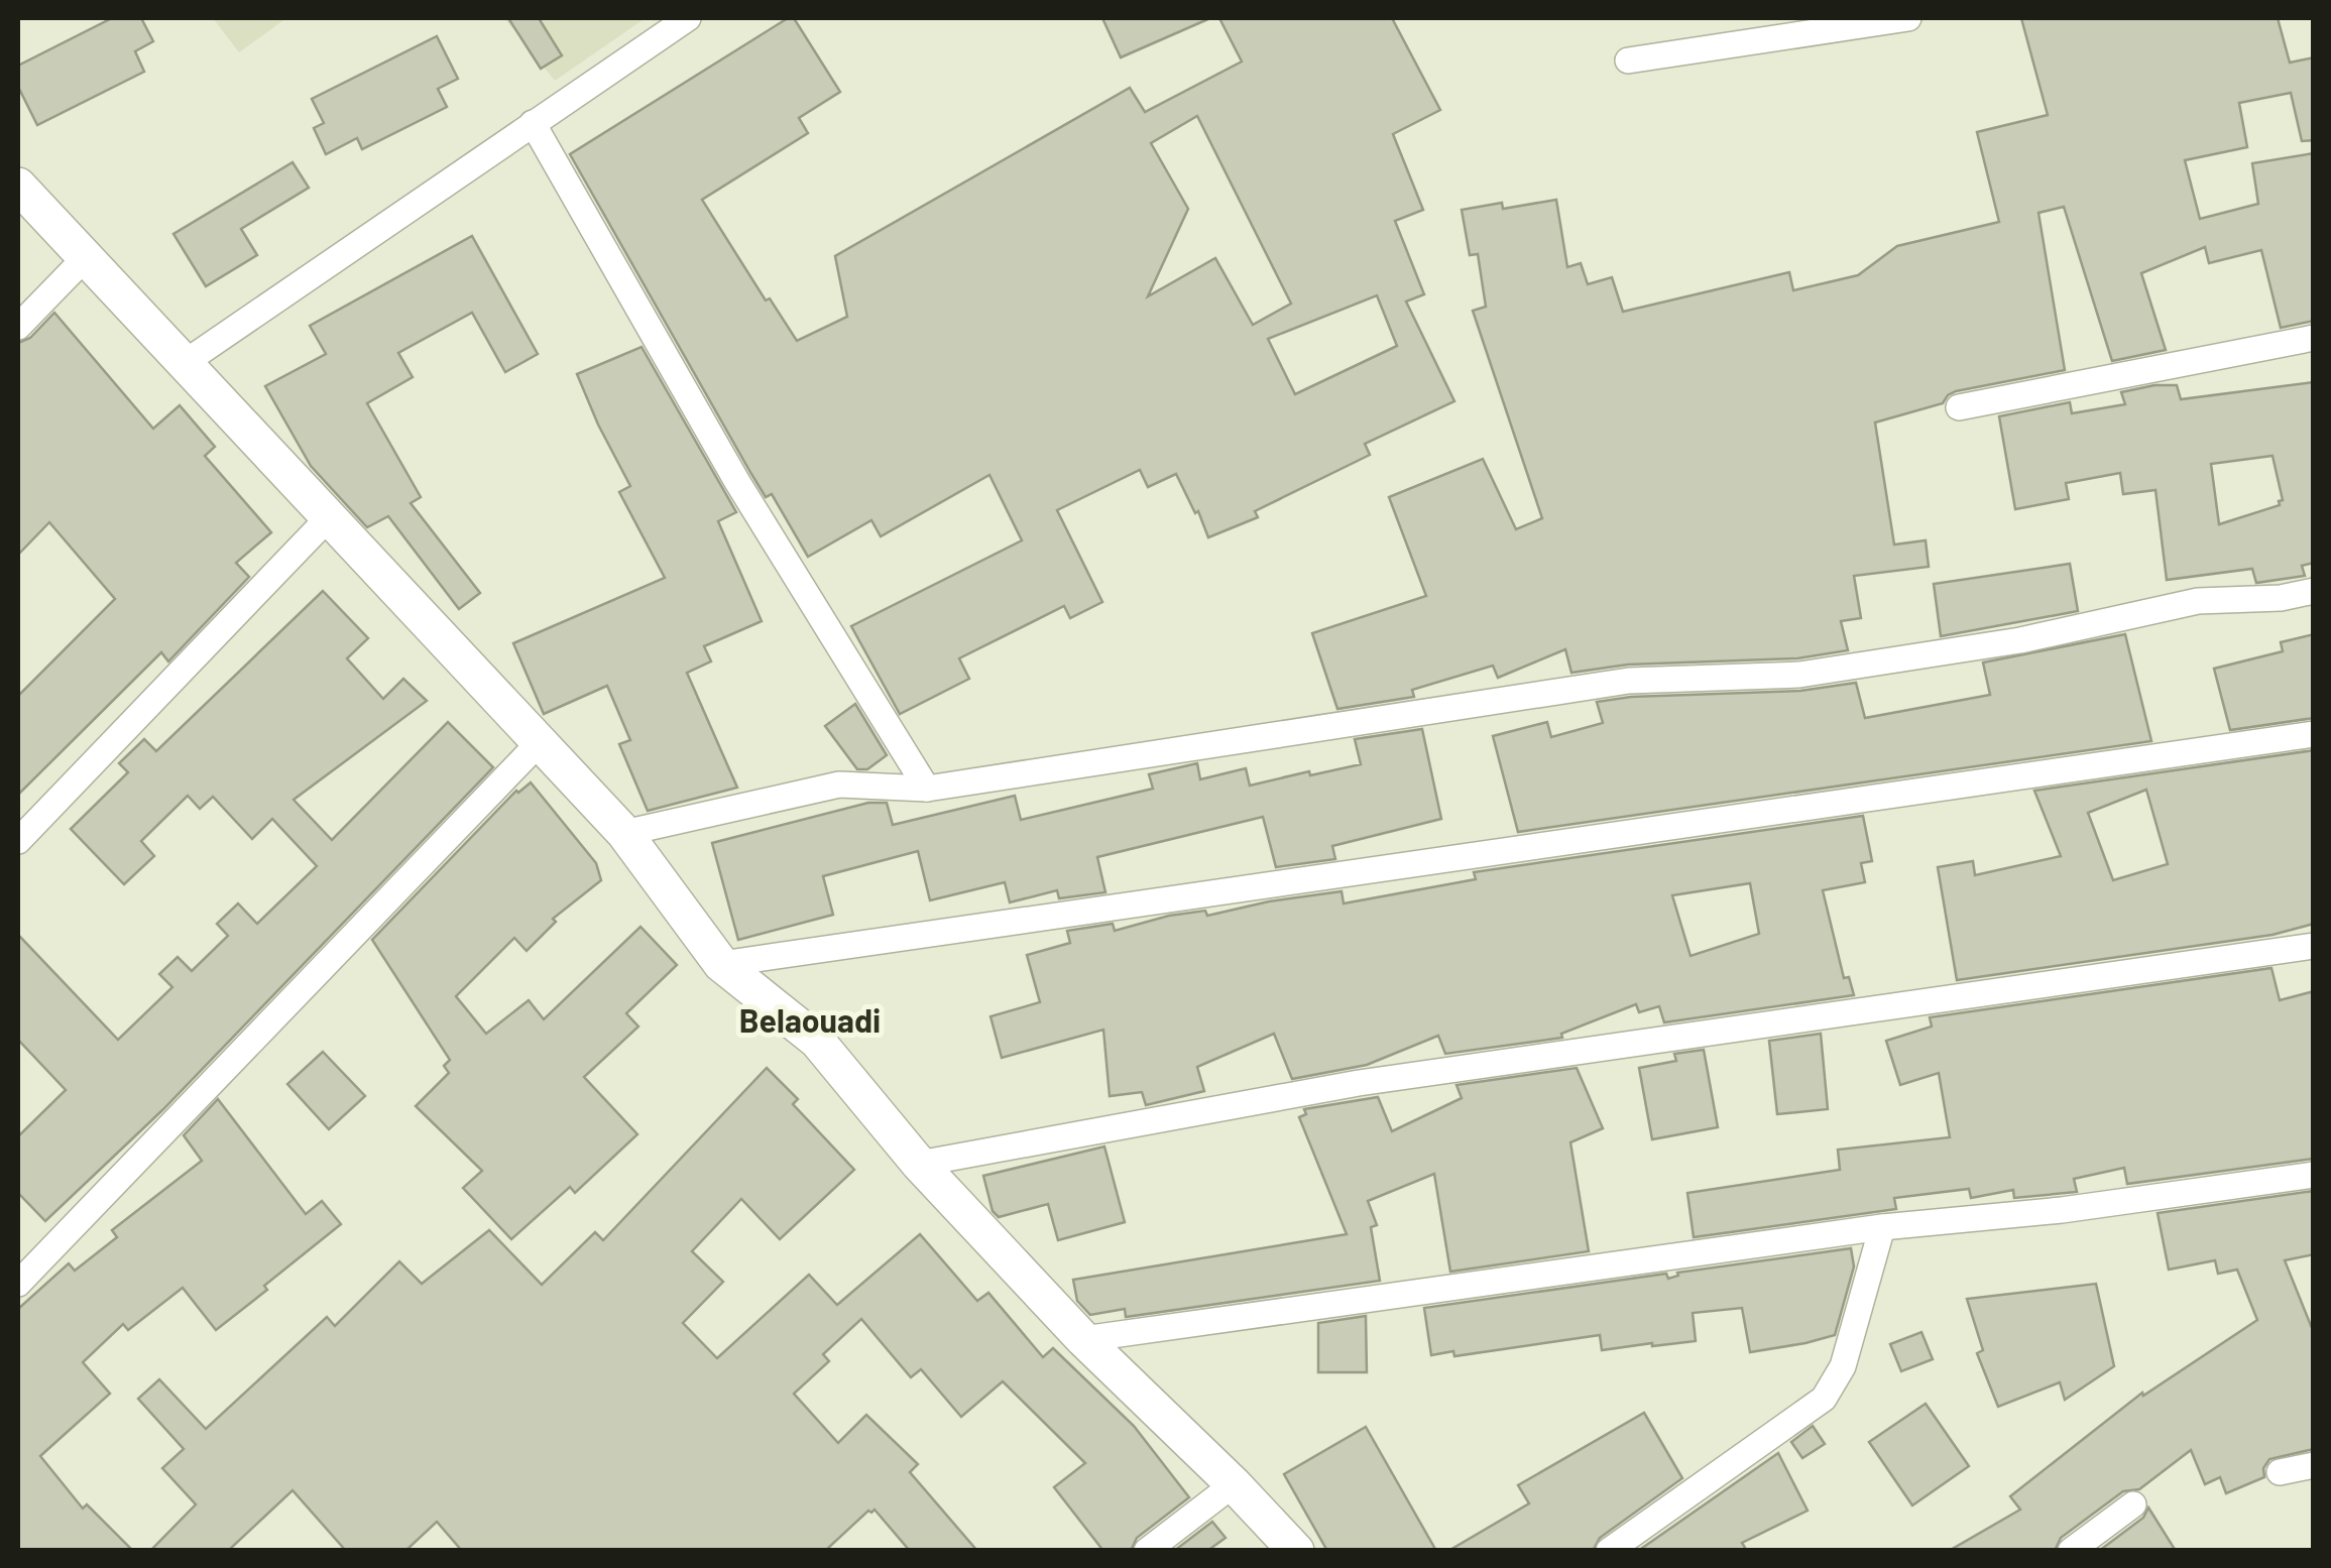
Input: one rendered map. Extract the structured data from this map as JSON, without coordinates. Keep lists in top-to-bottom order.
{
  "districts": ["Belaouadi"]
}
